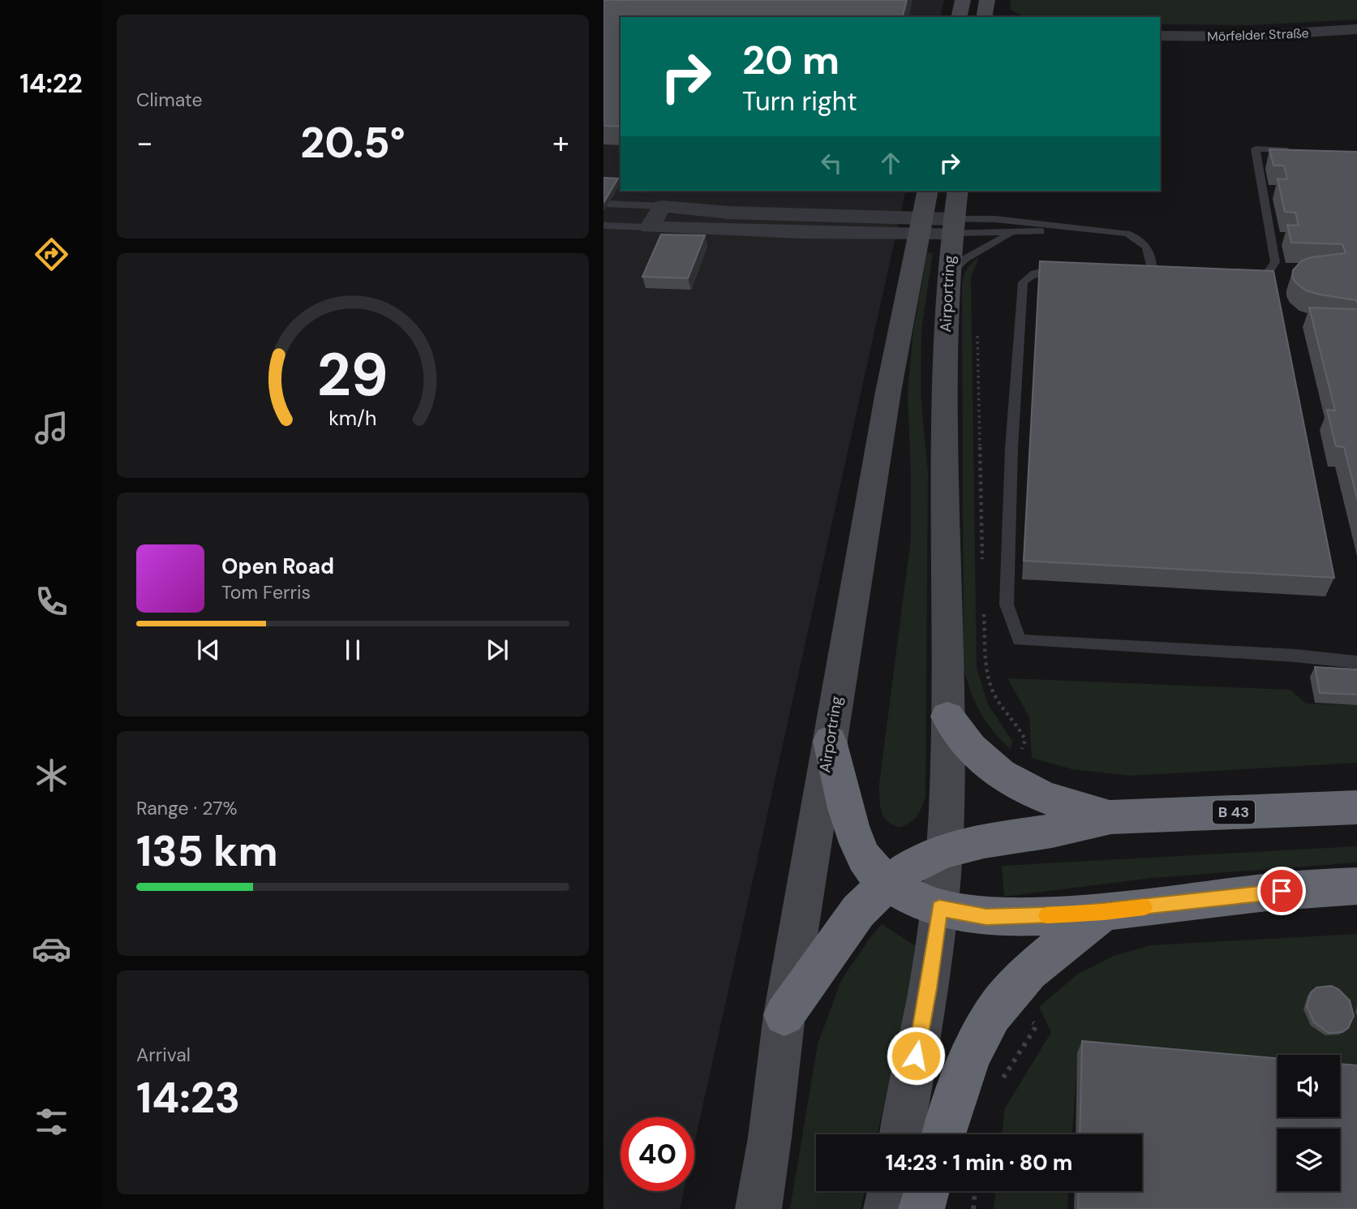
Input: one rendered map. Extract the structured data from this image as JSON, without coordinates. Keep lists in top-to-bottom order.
{
  "streets": {
    "highway": ["B 43"],
    "street": ["Mörfelder Straße", "Airportring"]
  },
  "crossings": [
    ["Airportring", "B 43"]
  ],
  "page": {
    "tabs": "14:22",
    "tile": [
      "Climate",
      ["Range · 27%", "135 km"],
      ["Arrival", "14:23"]
    ],
    "turn": ["20 m", "Turn right"],
    "heat": ["−", "20.5°", "+"],
    "song": ["Open Road", "Tom Ferris"],
    "limit": "40",
    "trip": "14:23 · 1 min · 80 m",
    "gauge": ["29", "km/h"]
  }
}
